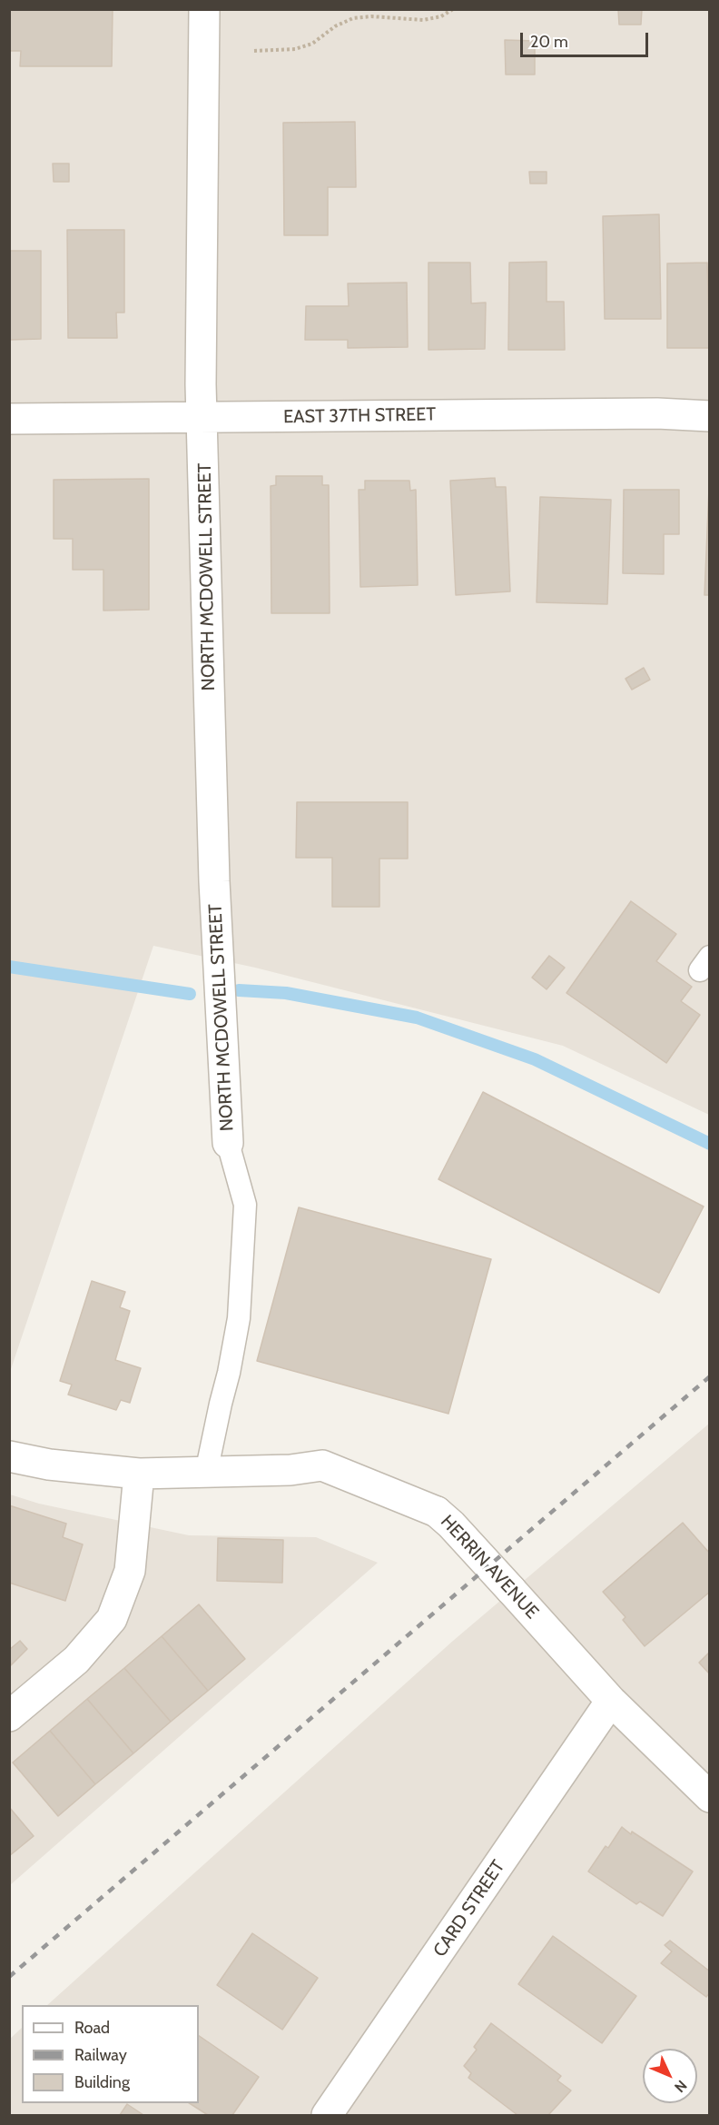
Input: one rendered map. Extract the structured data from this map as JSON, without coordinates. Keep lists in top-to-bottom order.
{
  "streets": {
    "street": [
      "EAST 37TH STREET",
      "NORTH MCDOWELL STREET",
      "HERRIN AVENUE",
      "CARD STREET"
    ]
  },
  "crossings": [
    ["EAST 37TH STREET", "NORTH MCDOWELL STREET"],
    ["HERRIN AVENUE", "CARD STREET"]
  ],
  "legend": ["Road", "Railway", "Building"],
  "scale_bar": "20 m",
  "north": "bottom right"
}
